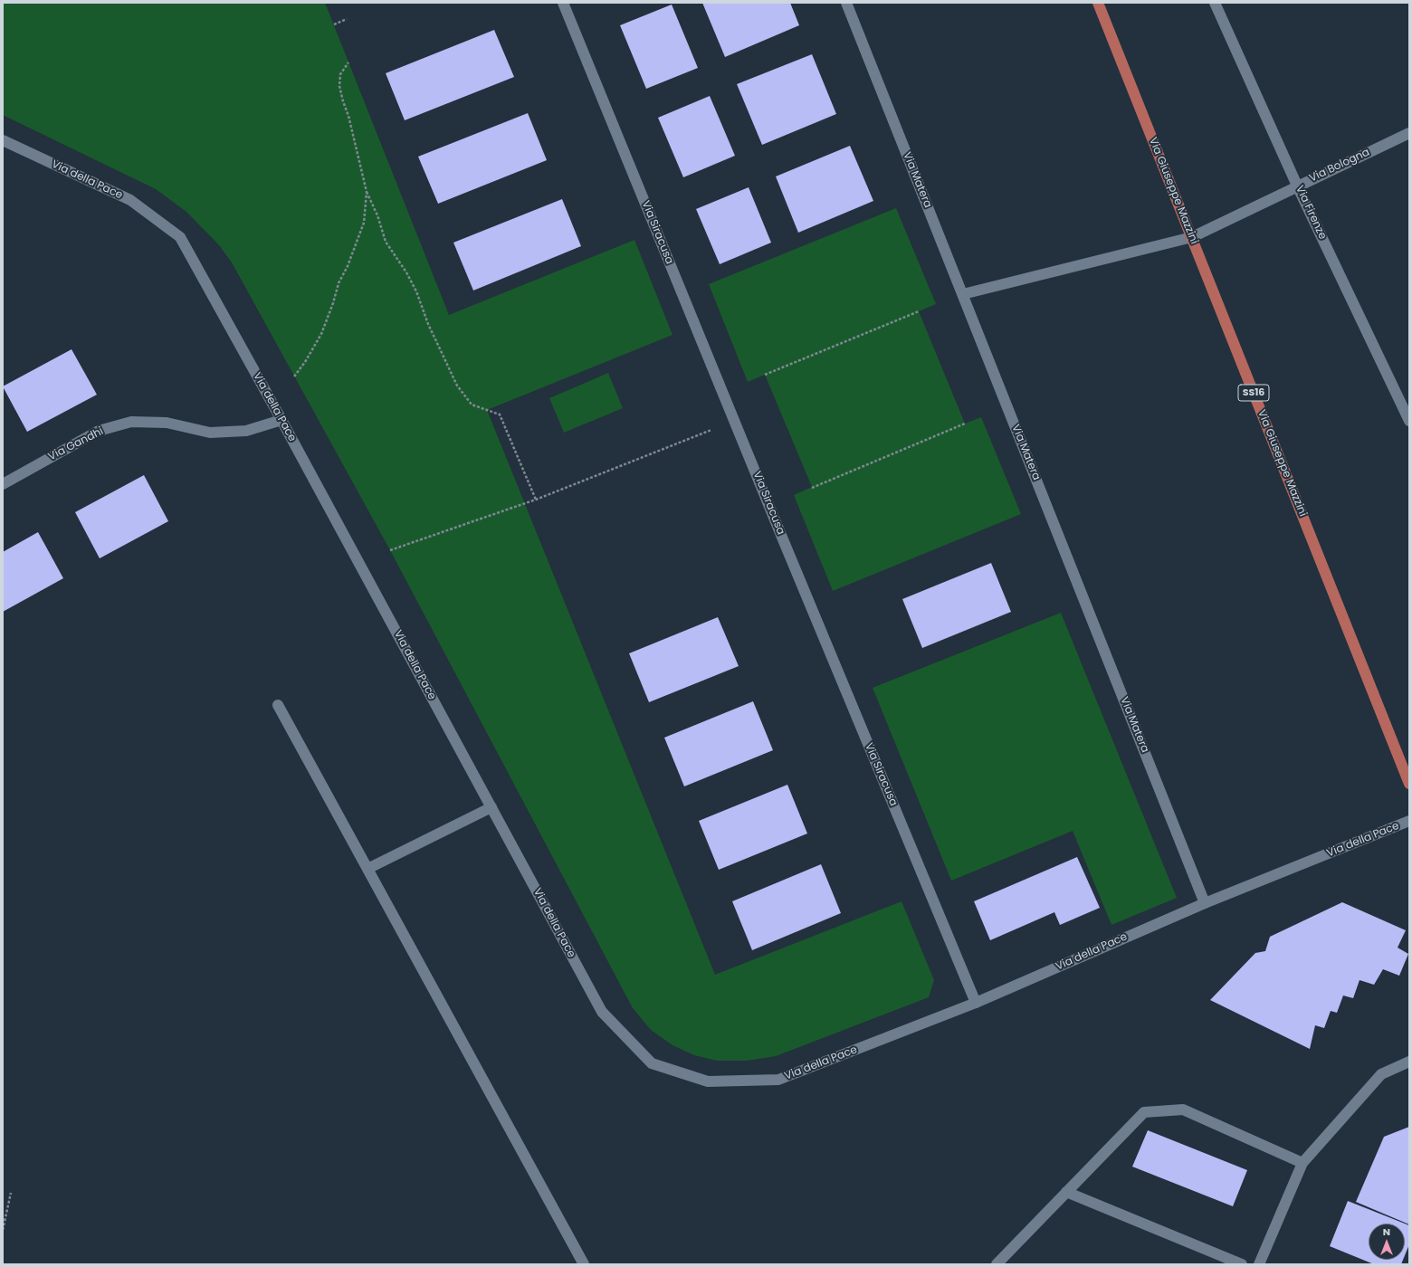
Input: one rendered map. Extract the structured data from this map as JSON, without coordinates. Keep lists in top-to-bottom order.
{
  "streets": {
    "main road": ["Via Giuseppe Mazzini", "SS16"],
    "street": [
      "Via Bologna",
      "Via della Pace",
      "Via Matera",
      "Via Firenze",
      "Via Siracusa",
      "Via Gandhi"
    ]
  },
  "crossings": [
    ["Via Bologna", "Via Matera"],
    ["Via Bologna", "Via Giuseppe Mazzini"],
    ["Via Bologna", "Via Firenze"],
    ["Via della Pace", "Via Matera"],
    ["Via della Pace", "Via Siracusa"],
    ["Via della Pace", "Via Gandhi"]
  ],
  "north": "top"
}
